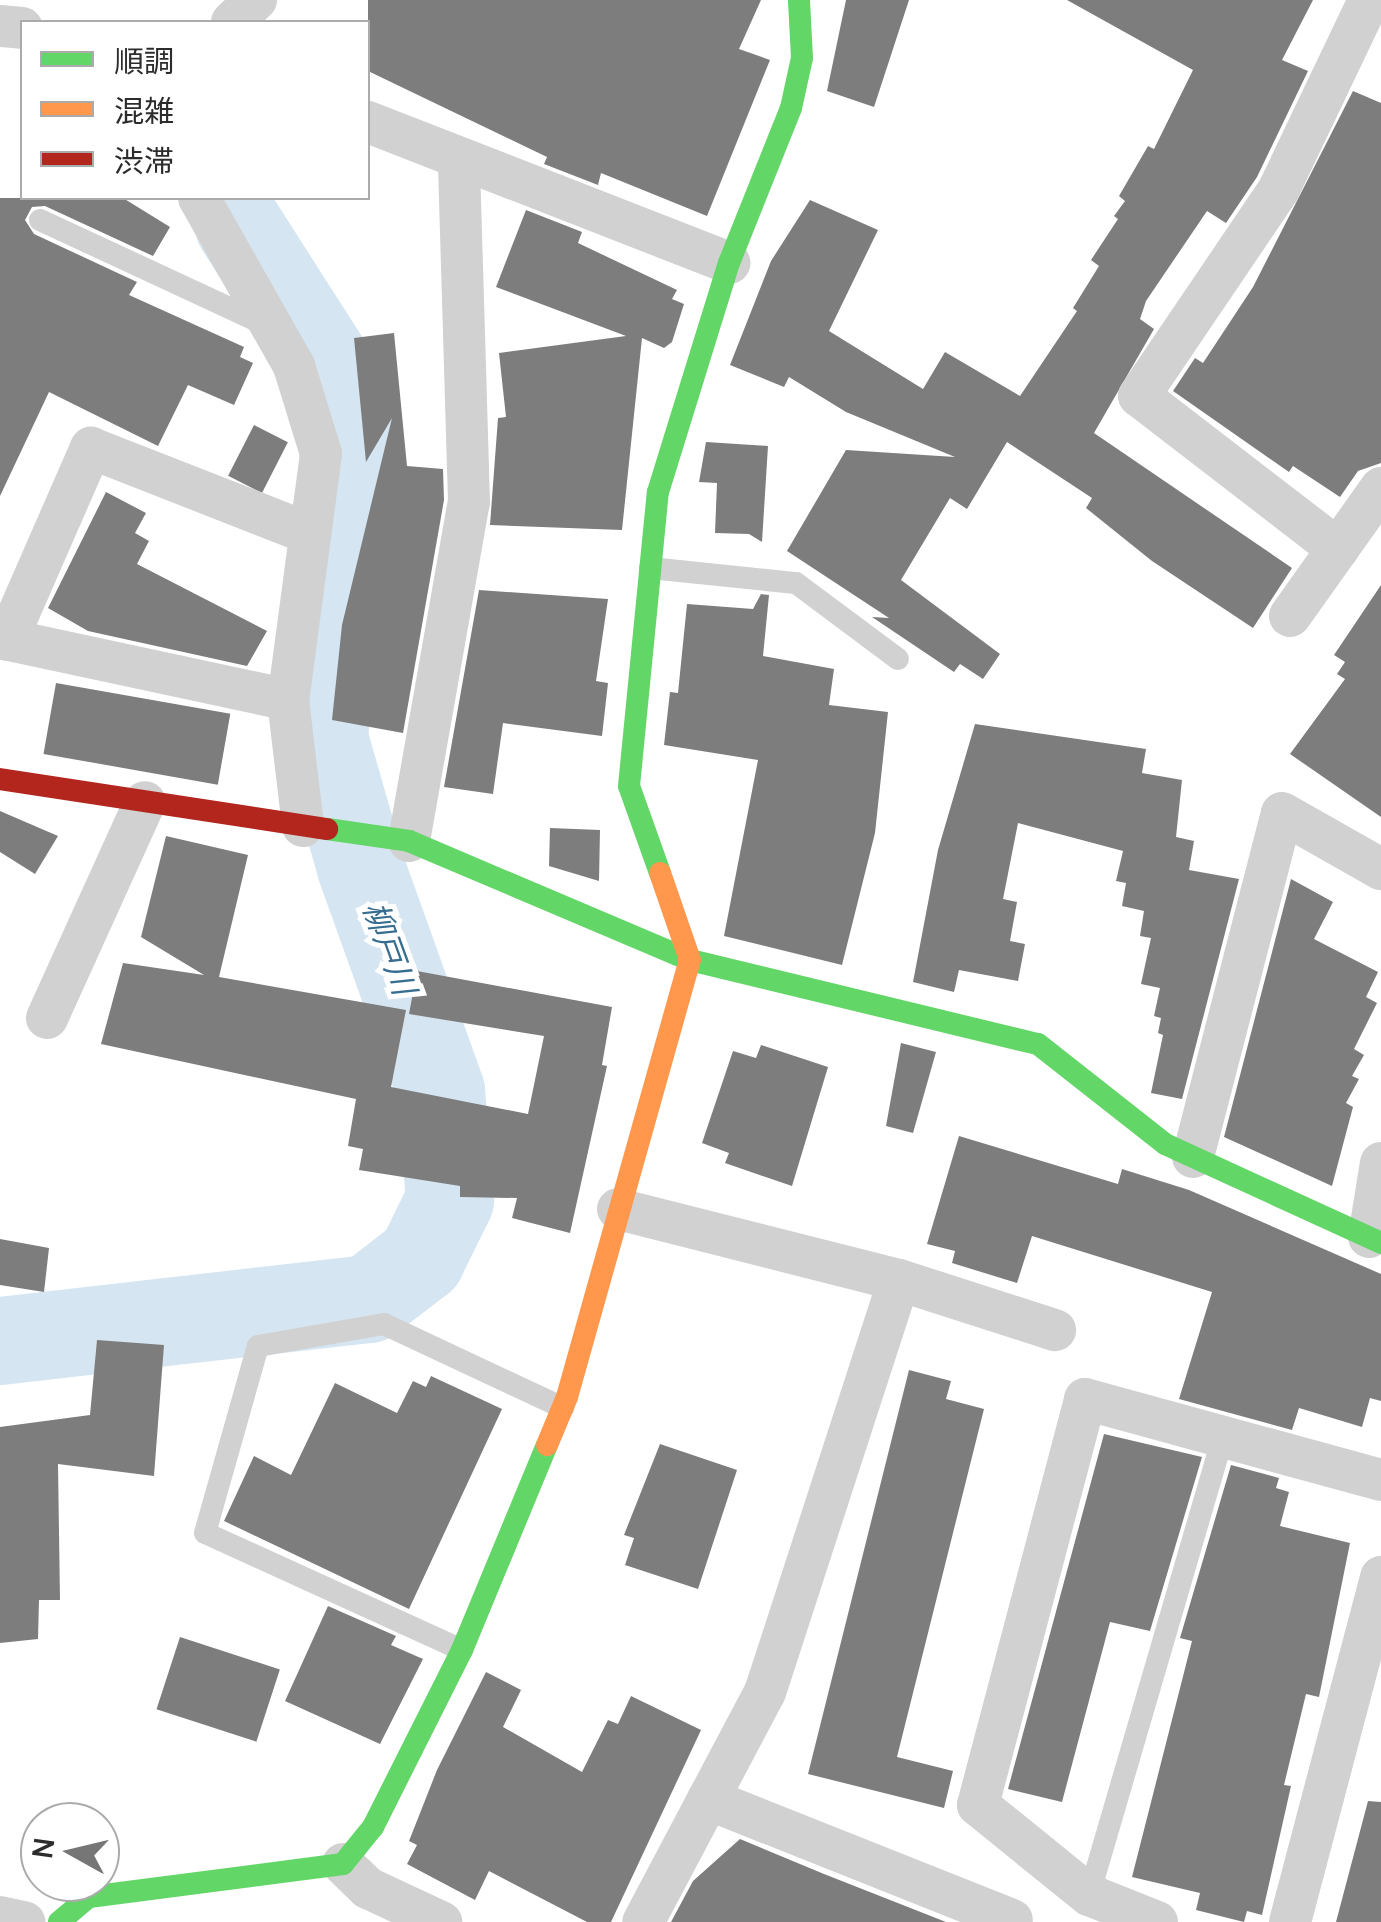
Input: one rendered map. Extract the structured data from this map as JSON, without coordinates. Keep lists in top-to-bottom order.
{
  "water": ["柳戸川"],
  "legend": ["順調", "混雑", "渋滞"],
  "north": "left"
}
